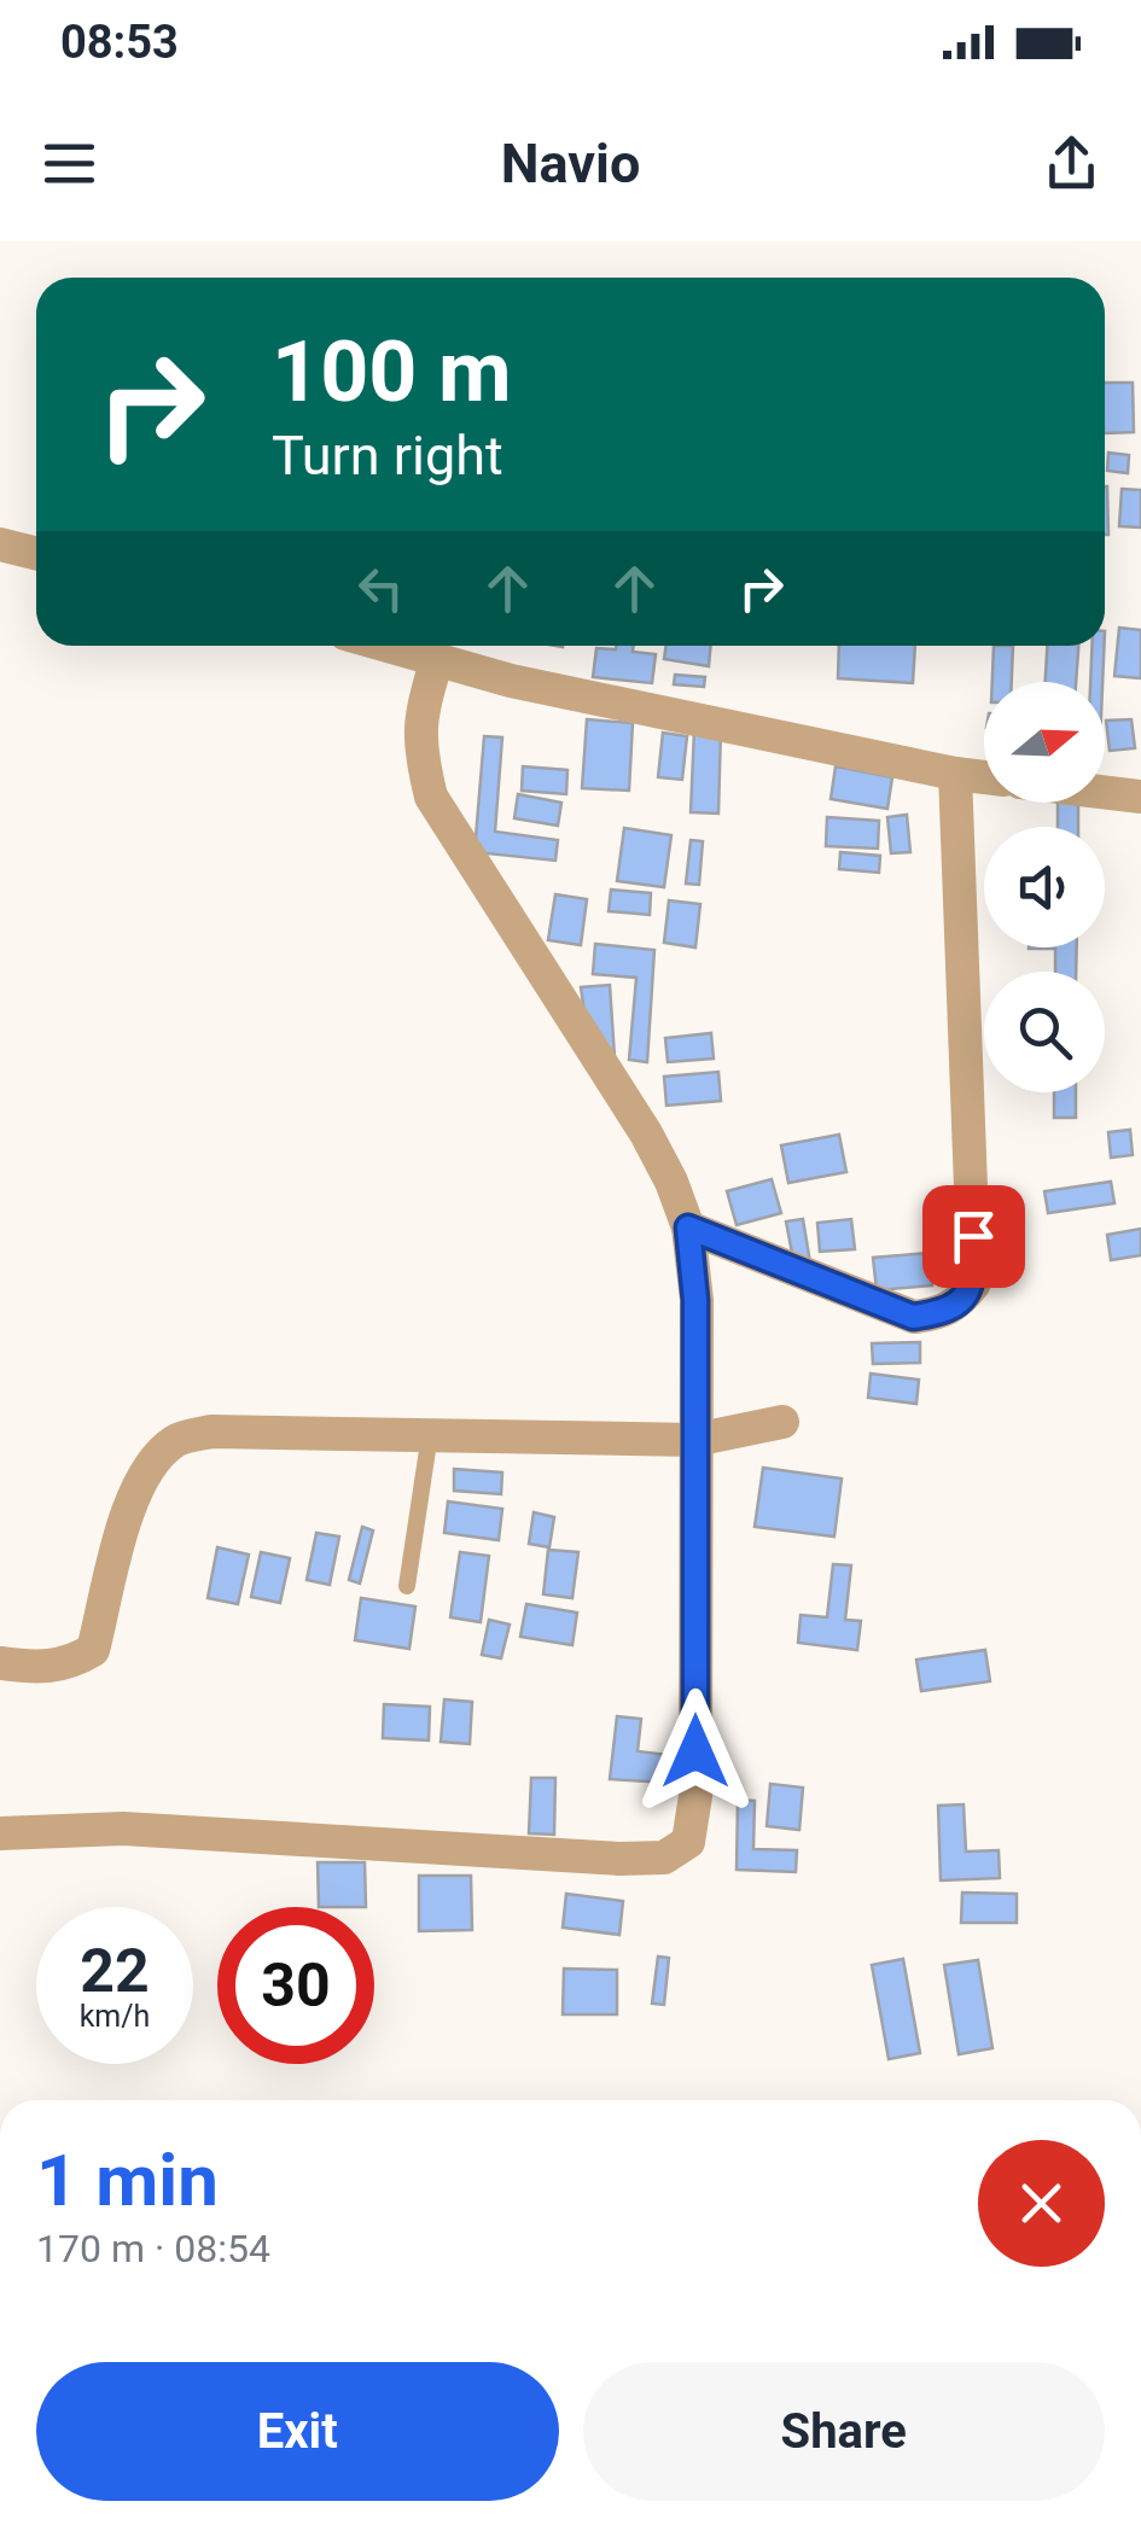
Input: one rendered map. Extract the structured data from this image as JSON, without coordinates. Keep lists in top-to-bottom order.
{
  "north": "right",
  "page": {
    "status": "08:53",
    "header": "Navio",
    "turn": ["100 m", "Turn right"],
    "speed": "22 km/h",
    "limit": "30",
    "heading": ["1 min", "170 m · 08:54"],
    "buttons": ["Exit", "Share"]
  }
}
